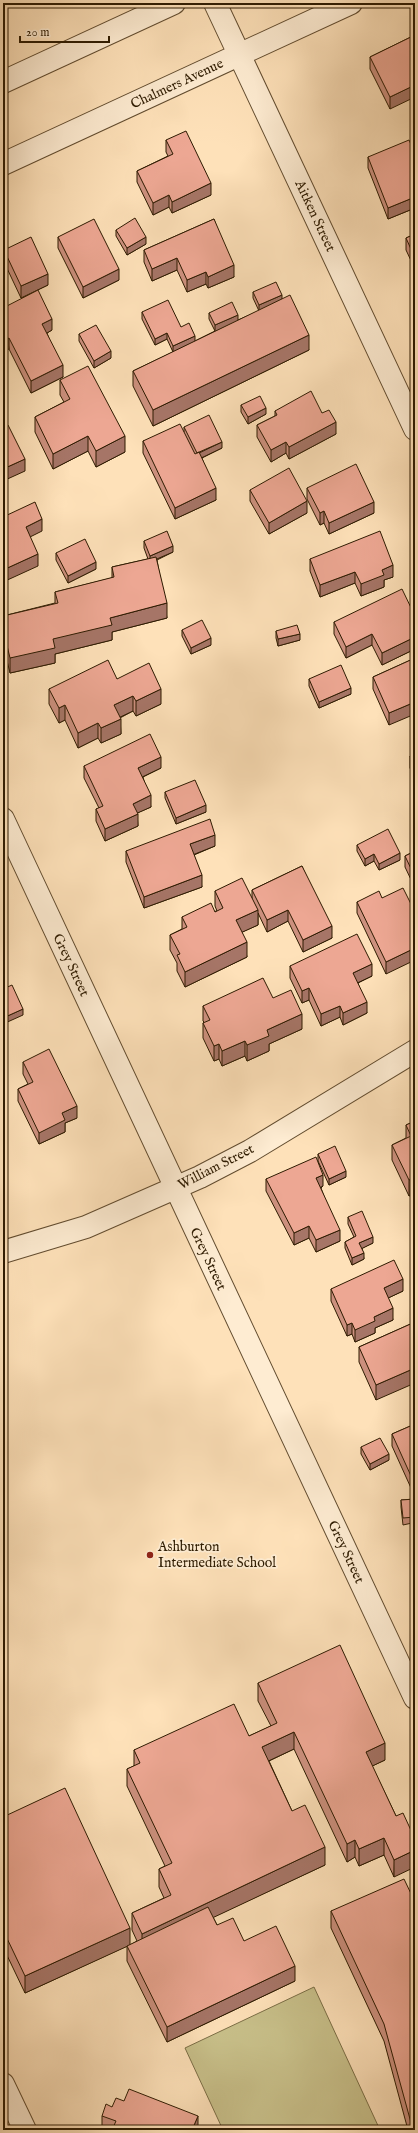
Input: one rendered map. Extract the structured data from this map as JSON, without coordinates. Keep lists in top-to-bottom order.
{
  "streets": {
    "street": [
      "Chalmers Avenue",
      "Aitken Street",
      "Grey Street",
      "William Street"
    ]
  },
  "crossings": [
    ["Chalmers Avenue", "Aitken Street"],
    ["Grey Street", "William Street"]
  ],
  "places": ["Ashburton Intermediate School"],
  "scale_bar": "20 m"
}
